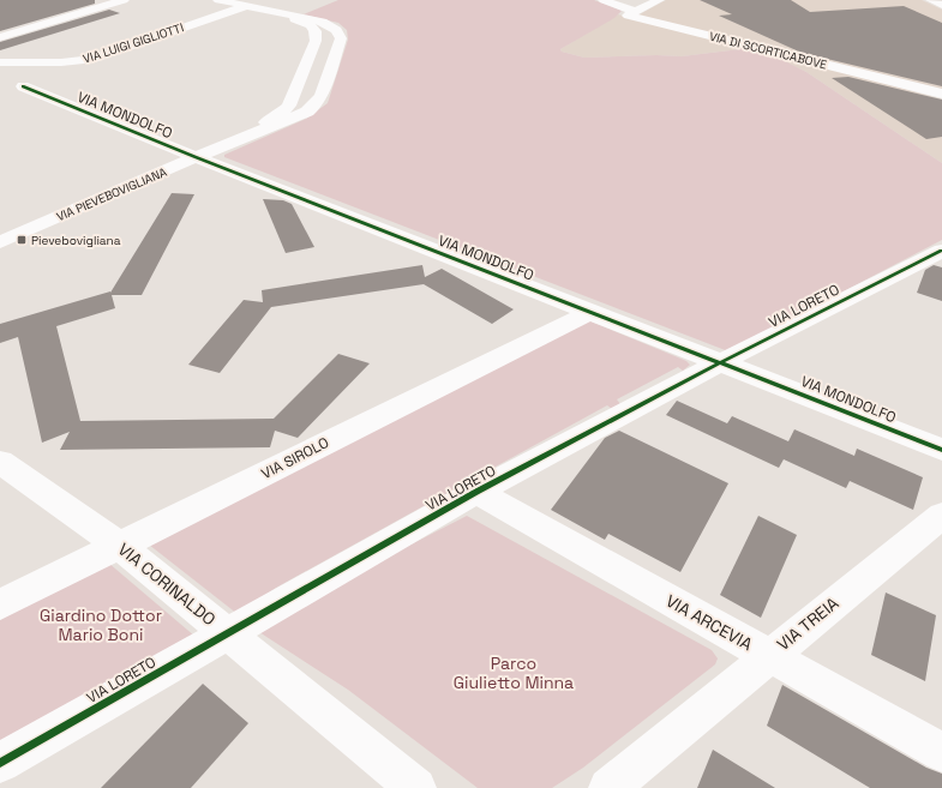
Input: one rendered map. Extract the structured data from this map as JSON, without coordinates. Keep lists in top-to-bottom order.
{
  "streets": {
    "street": [
      "VIA LUIGI GIGLIOTTI",
      "VIA DI SCORTICABOVE",
      "VIA MONDOLFO",
      "VIA PIEVEBOVIGLIANA",
      "VIA LORETO",
      "VIA SIROLO",
      "VIA CORINALDO",
      "VIA ARCEVIA",
      "VIA TREIA"
    ]
  },
  "crossings": [
    ["VIA MONDOLFO", "VIA PIEVEBOVIGLIANA"],
    ["VIA MONDOLFO", "VIA LORETO"],
    ["VIA MONDOLFO", "VIA SIROLO"],
    ["VIA LORETO", "VIA CORINALDO"],
    ["VIA LORETO", "VIA ARCEVIA"],
    ["VIA SIROLO", "VIA CORINALDO"],
    ["VIA ARCEVIA", "VIA TREIA"]
  ],
  "parks": ["Giardino Dottor Mario Boni", "Parco Giulietto Minna"],
  "places": {
    "transit": ["Pievebovigliana"]
  }
}
